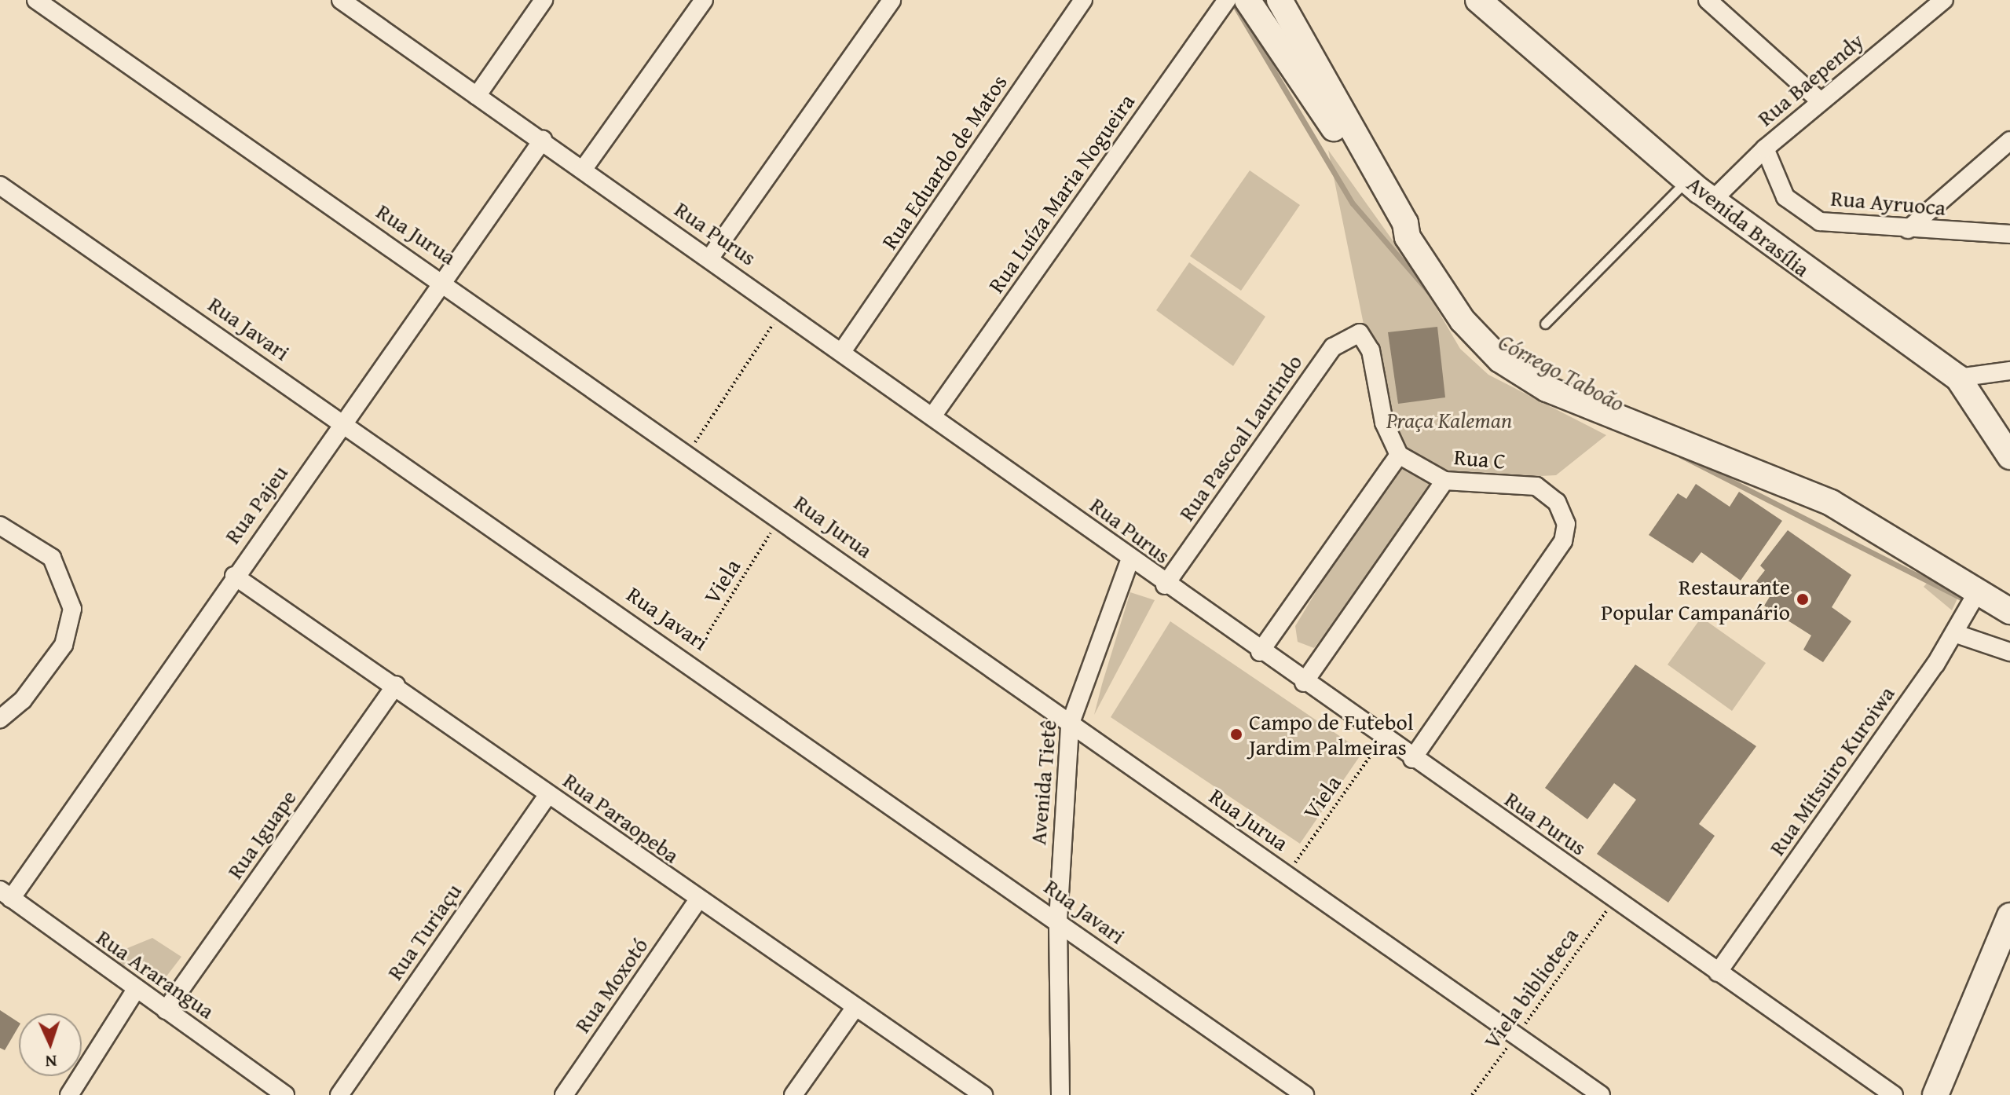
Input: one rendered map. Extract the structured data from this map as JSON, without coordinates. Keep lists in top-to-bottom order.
{
  "streets": {
    "street": [
      "Rua Baependy",
      "Rua Eduardo de Matos",
      "Rua Luíza Maria Nogueira",
      "Rua Ayruoca",
      "Avenida Brasília",
      "Rua Purus",
      "Rua Jurua",
      "Rua Javari",
      "Rua Pascoal Laurindo",
      "Rua C",
      "Rua Pajeu",
      "Rua Mitsuiro Kuroiwa",
      "Avenida Tietê",
      "Rua Paraopeba",
      "Rua Iguape",
      "Rua Turiaçu",
      "Rua Ararangua",
      "Rua Moxotó"
    ],
    "path": ["Viela", "Viela biblioteca"]
  },
  "crossings": [
    ["Rua Baependy", "Rua Ayruoca"],
    ["Rua Baependy", "Avenida Brasília"],
    ["Rua Eduardo de Matos", "Rua Purus"],
    ["Rua Luíza Maria Nogueira", "Rua Purus"],
    ["Rua Purus", "Rua Pascoal Laurindo"],
    ["Rua Purus", "Rua C"],
    ["Rua Purus", "Rua Pajeu"],
    ["Rua Purus", "Viela"],
    ["Rua Purus", "Rua Mitsuiro Kuroiwa"],
    ["Rua Purus", "Avenida Tietê"],
    ["Rua Purus", "Viela biblioteca"],
    ["Rua Jurua", "Rua Pajeu"],
    ["Rua Jurua", "Viela"],
    ["Rua Jurua", "Avenida Tietê"],
    ["Rua Jurua", "Viela biblioteca"],
    ["Rua Javari", "Rua Pajeu"],
    ["Rua Javari", "Viela"],
    ["Rua Javari", "Avenida Tietê"],
    ["Rua Pascoal Laurindo", "Rua C"],
    ["Rua Pajeu", "Rua Paraopeba"],
    ["Rua Pajeu", "Rua Ararangua"],
    ["Rua Paraopeba", "Rua Iguape"],
    ["Rua Paraopeba", "Rua Turiaçu"],
    ["Rua Paraopeba", "Rua Moxotó"],
    ["Rua Iguape", "Rua Ararangua"]
  ],
  "water": ["Córrego Taboão"],
  "parks": ["Praça Kaleman"],
  "places": ["Restaurante Popular Campanário", "Campo de Futebol Jardim Palmeiras"],
  "north": "bottom"
}
